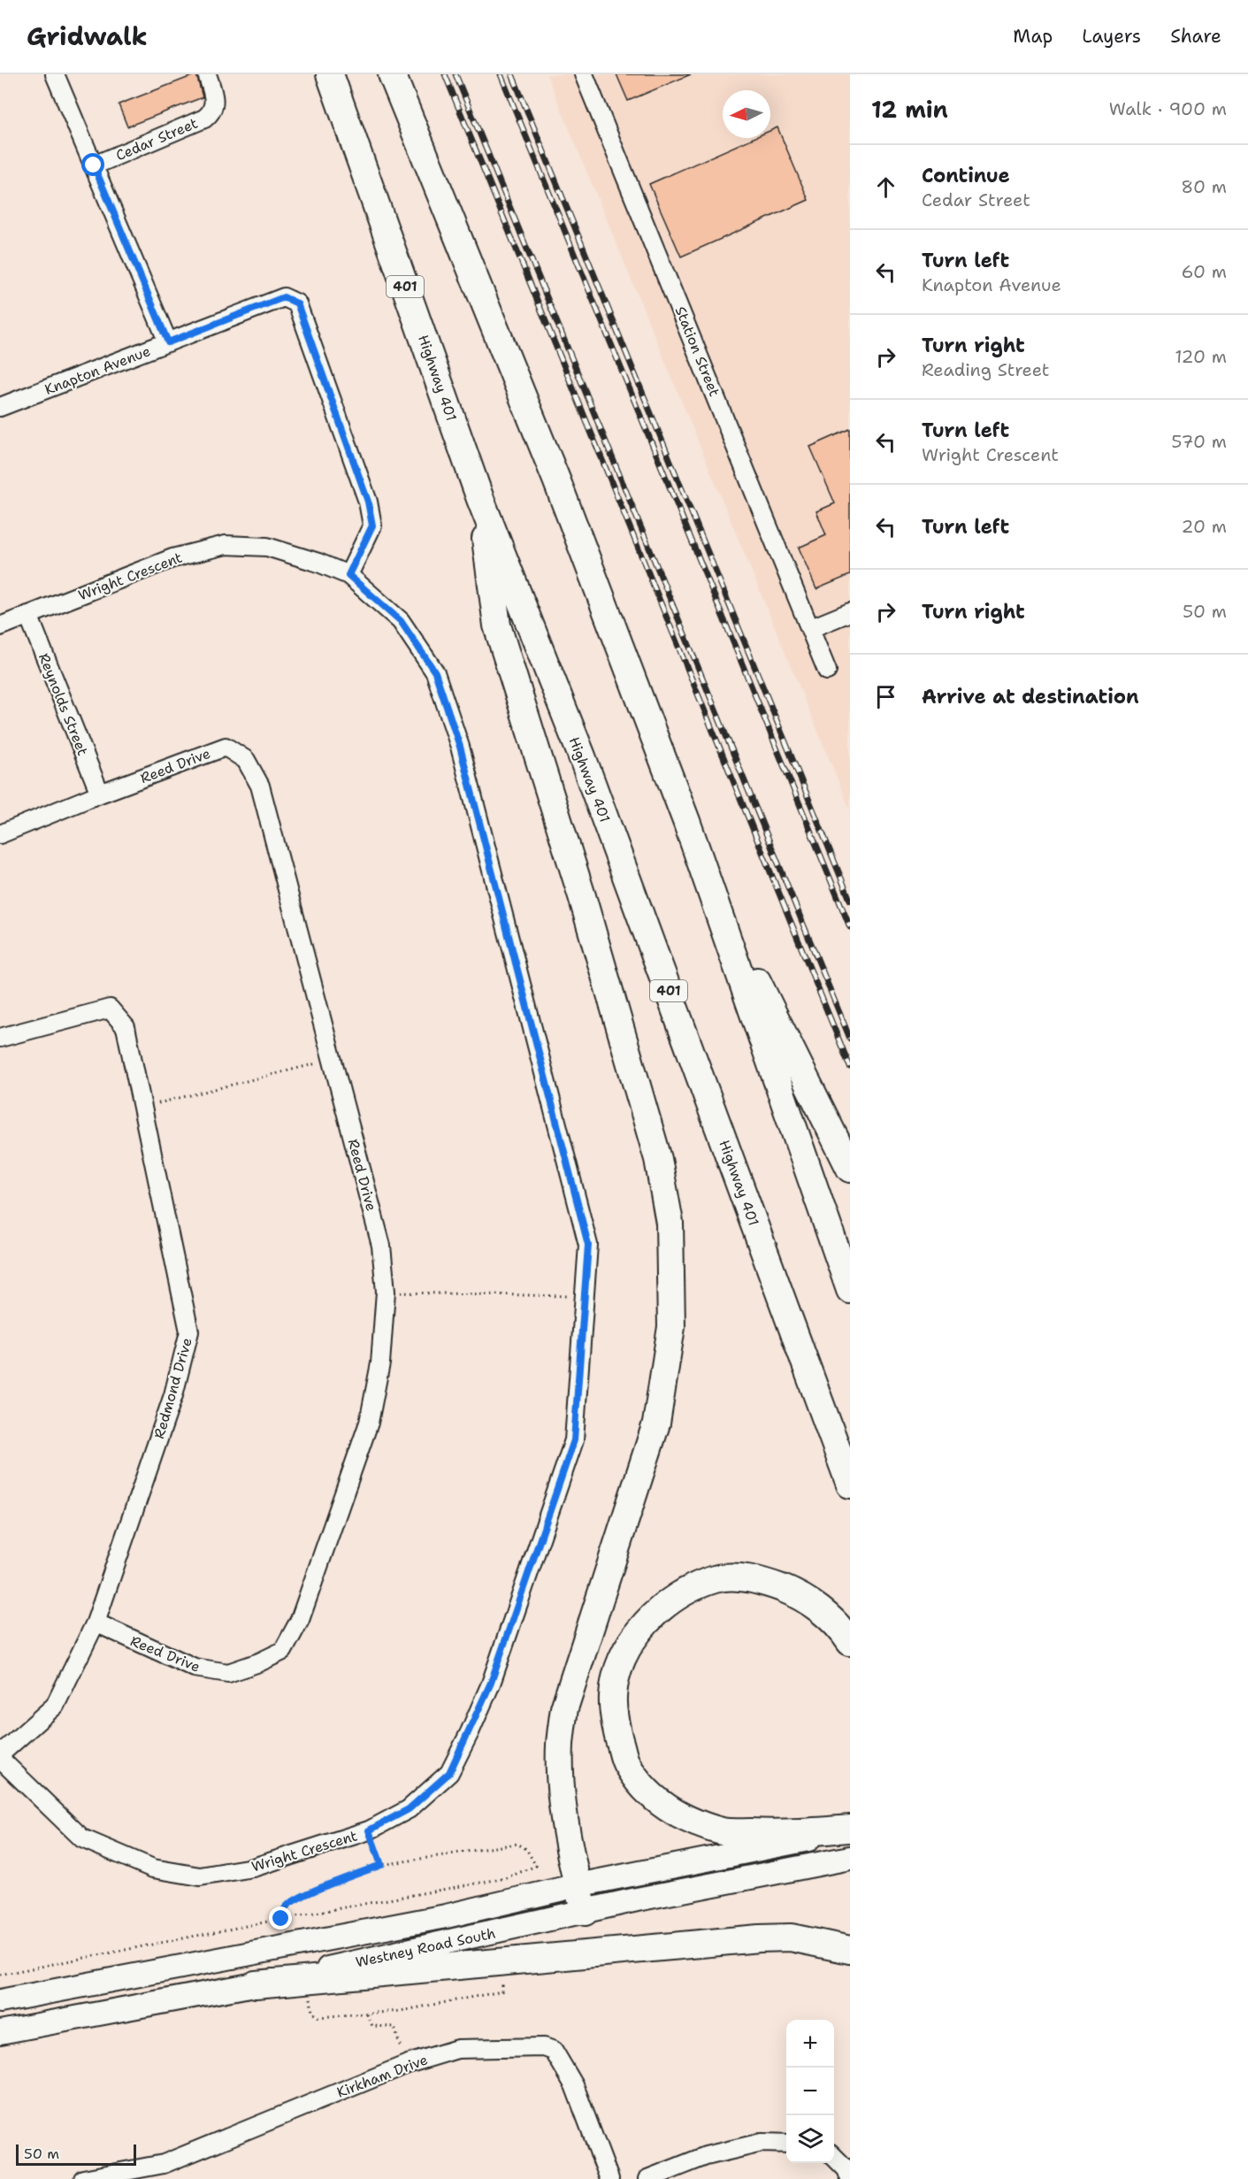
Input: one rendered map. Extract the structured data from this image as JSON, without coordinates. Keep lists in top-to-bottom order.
{
  "streets": {
    "highway": ["401", "Highway 401"],
    "main road": ["Westney Road South"],
    "street": [
      "Cedar Street",
      "Station Street",
      "Knapton Avenue",
      "Wright Crescent",
      "Reynolds Street",
      "Reed Drive",
      "Redmond Drive",
      "Kirkham Drive"
    ]
  },
  "crossings": [
    ["Knapton Avenue", "Wright Crescent"],
    ["Wright Crescent", "Reynolds Street"],
    ["Reynolds Street", "Reed Drive"],
    ["Reed Drive", "Redmond Drive"]
  ],
  "scale_bar": "50 m",
  "north": "left",
  "page": {
    "header": "Gridwalk",
    "nav": ["Map", "Layers", "Share"],
    "heading": ["12 min", "Walk · 900 m"],
    "list": [
      ["Continue", "Cedar Street", "80 m"],
      ["Turn left", "Knapton Avenue", "60 m"],
      ["Turn right", "Reading Street", "120 m"],
      ["Turn left", "Wright Crescent", "570 m"],
      ["Turn left", "20 m"],
      ["Turn right", "50 m"],
      "Arrive at destination"
    ],
    "map_buttons": ["+", "−"],
    "scale": "50 m"
  }
}
